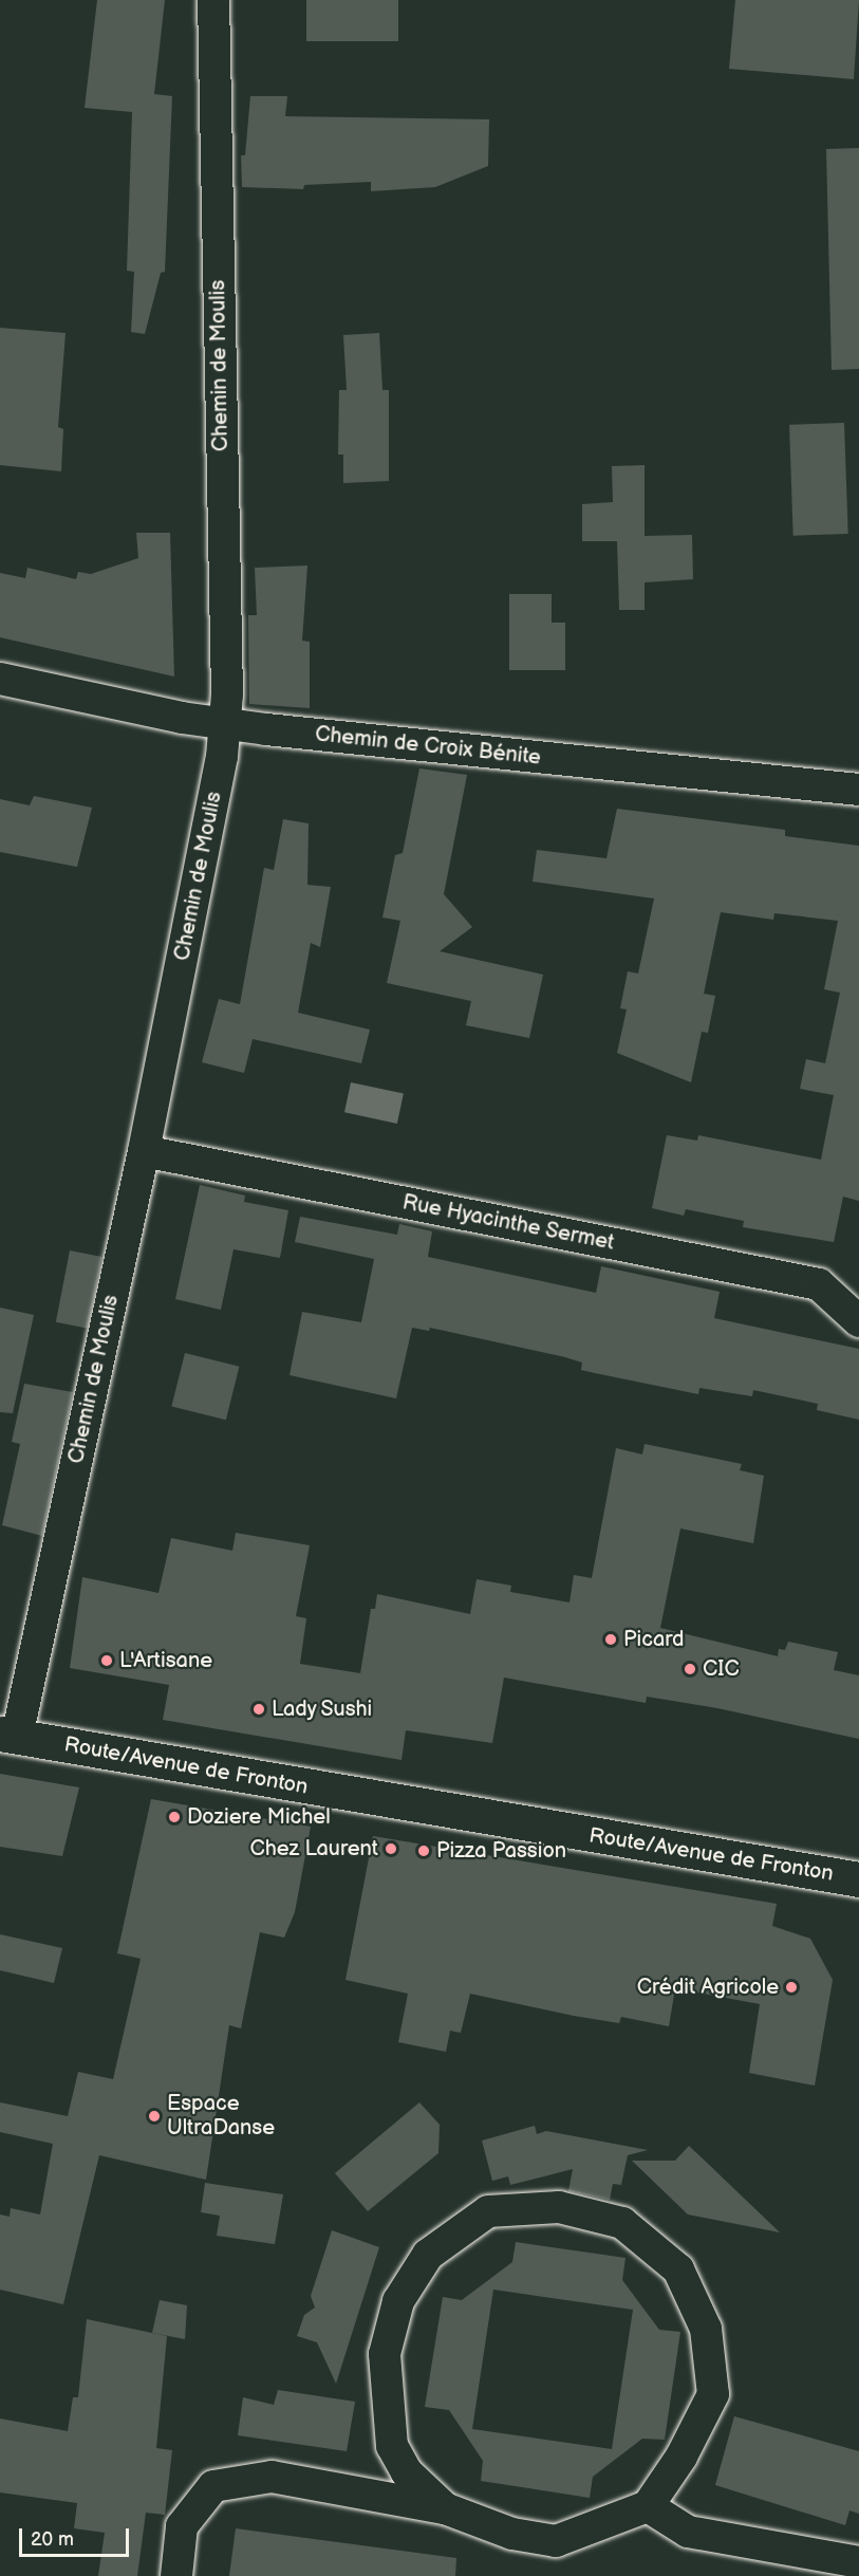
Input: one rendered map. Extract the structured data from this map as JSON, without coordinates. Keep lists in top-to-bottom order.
{
  "streets": {
    "main road": ["Route/Avenue de Fronton"],
    "street": ["Chemin de Moulis", "Chemin de Croix Bénite", "Rue Hyacinthe Sermet"]
  },
  "crossings": [
    ["Chemin de Moulis", "Chemin de Croix Bénite"],
    ["Chemin de Moulis", "Rue Hyacinthe Sermet"],
    ["Chemin de Moulis", "Route/Avenue de Fronton"]
  ],
  "places": [
    "Picard",
    "L'Artisane",
    "CIC",
    "Lady Sushi",
    "Doziere Michel",
    "Chez Laurent",
    "Pizza Passion",
    "Crédit Agricole",
    "Espace UltraDanse"
  ],
  "scale_bar": "20 m"
}
